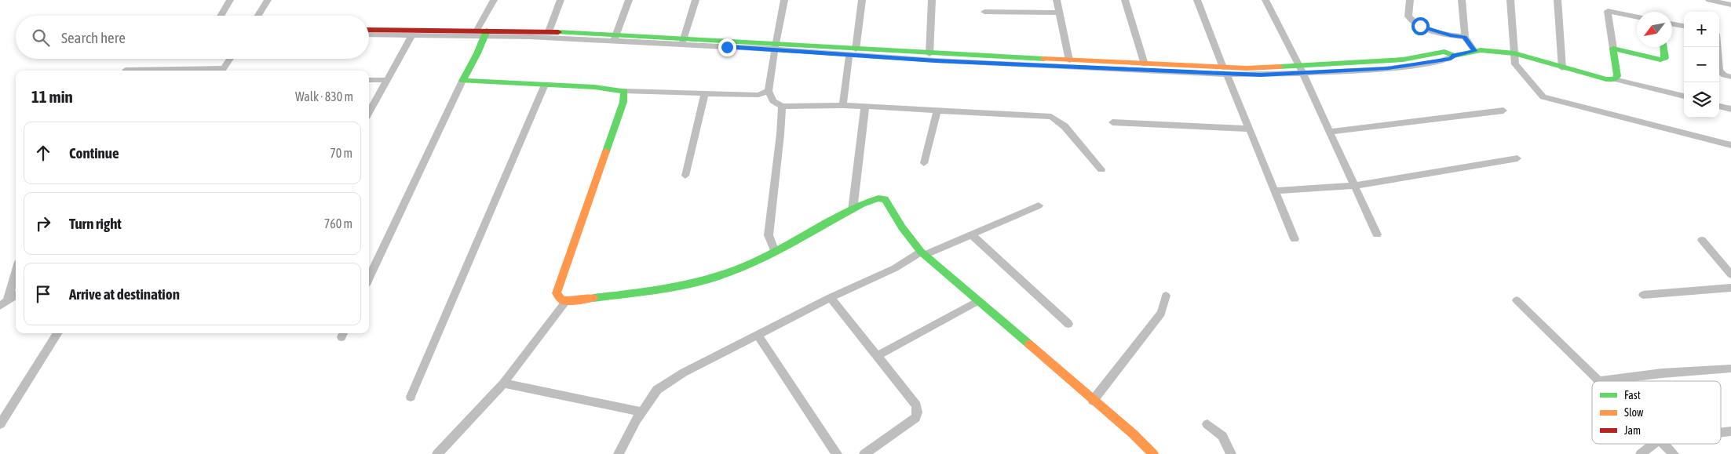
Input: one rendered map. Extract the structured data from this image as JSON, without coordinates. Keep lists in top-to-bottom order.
{
  "legend": ["Fast", "Slow", "Jam"],
  "north": "bottom left",
  "page": {
    "map_buttons": ["+", "−"],
    "search": "Search here",
    "heading": ["11 min", "Walk · 830 m"],
    "list": [
      ["Continue", "70 m"],
      ["Turn right", "760 m"],
      "Arrive at destination"
    ]
  }
}
